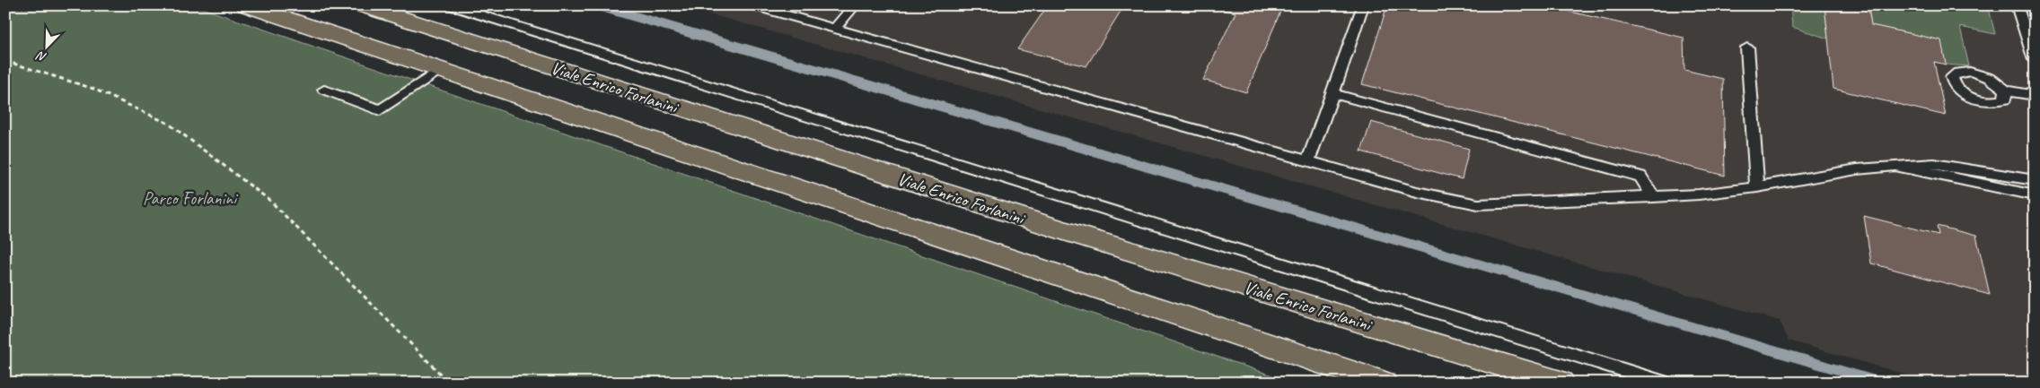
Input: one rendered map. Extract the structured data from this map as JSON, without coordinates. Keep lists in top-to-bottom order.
{
  "streets": {
    "main road": ["Viale Enrico Forlanini"]
  },
  "parks": ["Parco Forlanini"],
  "north": "bottom left"
}
